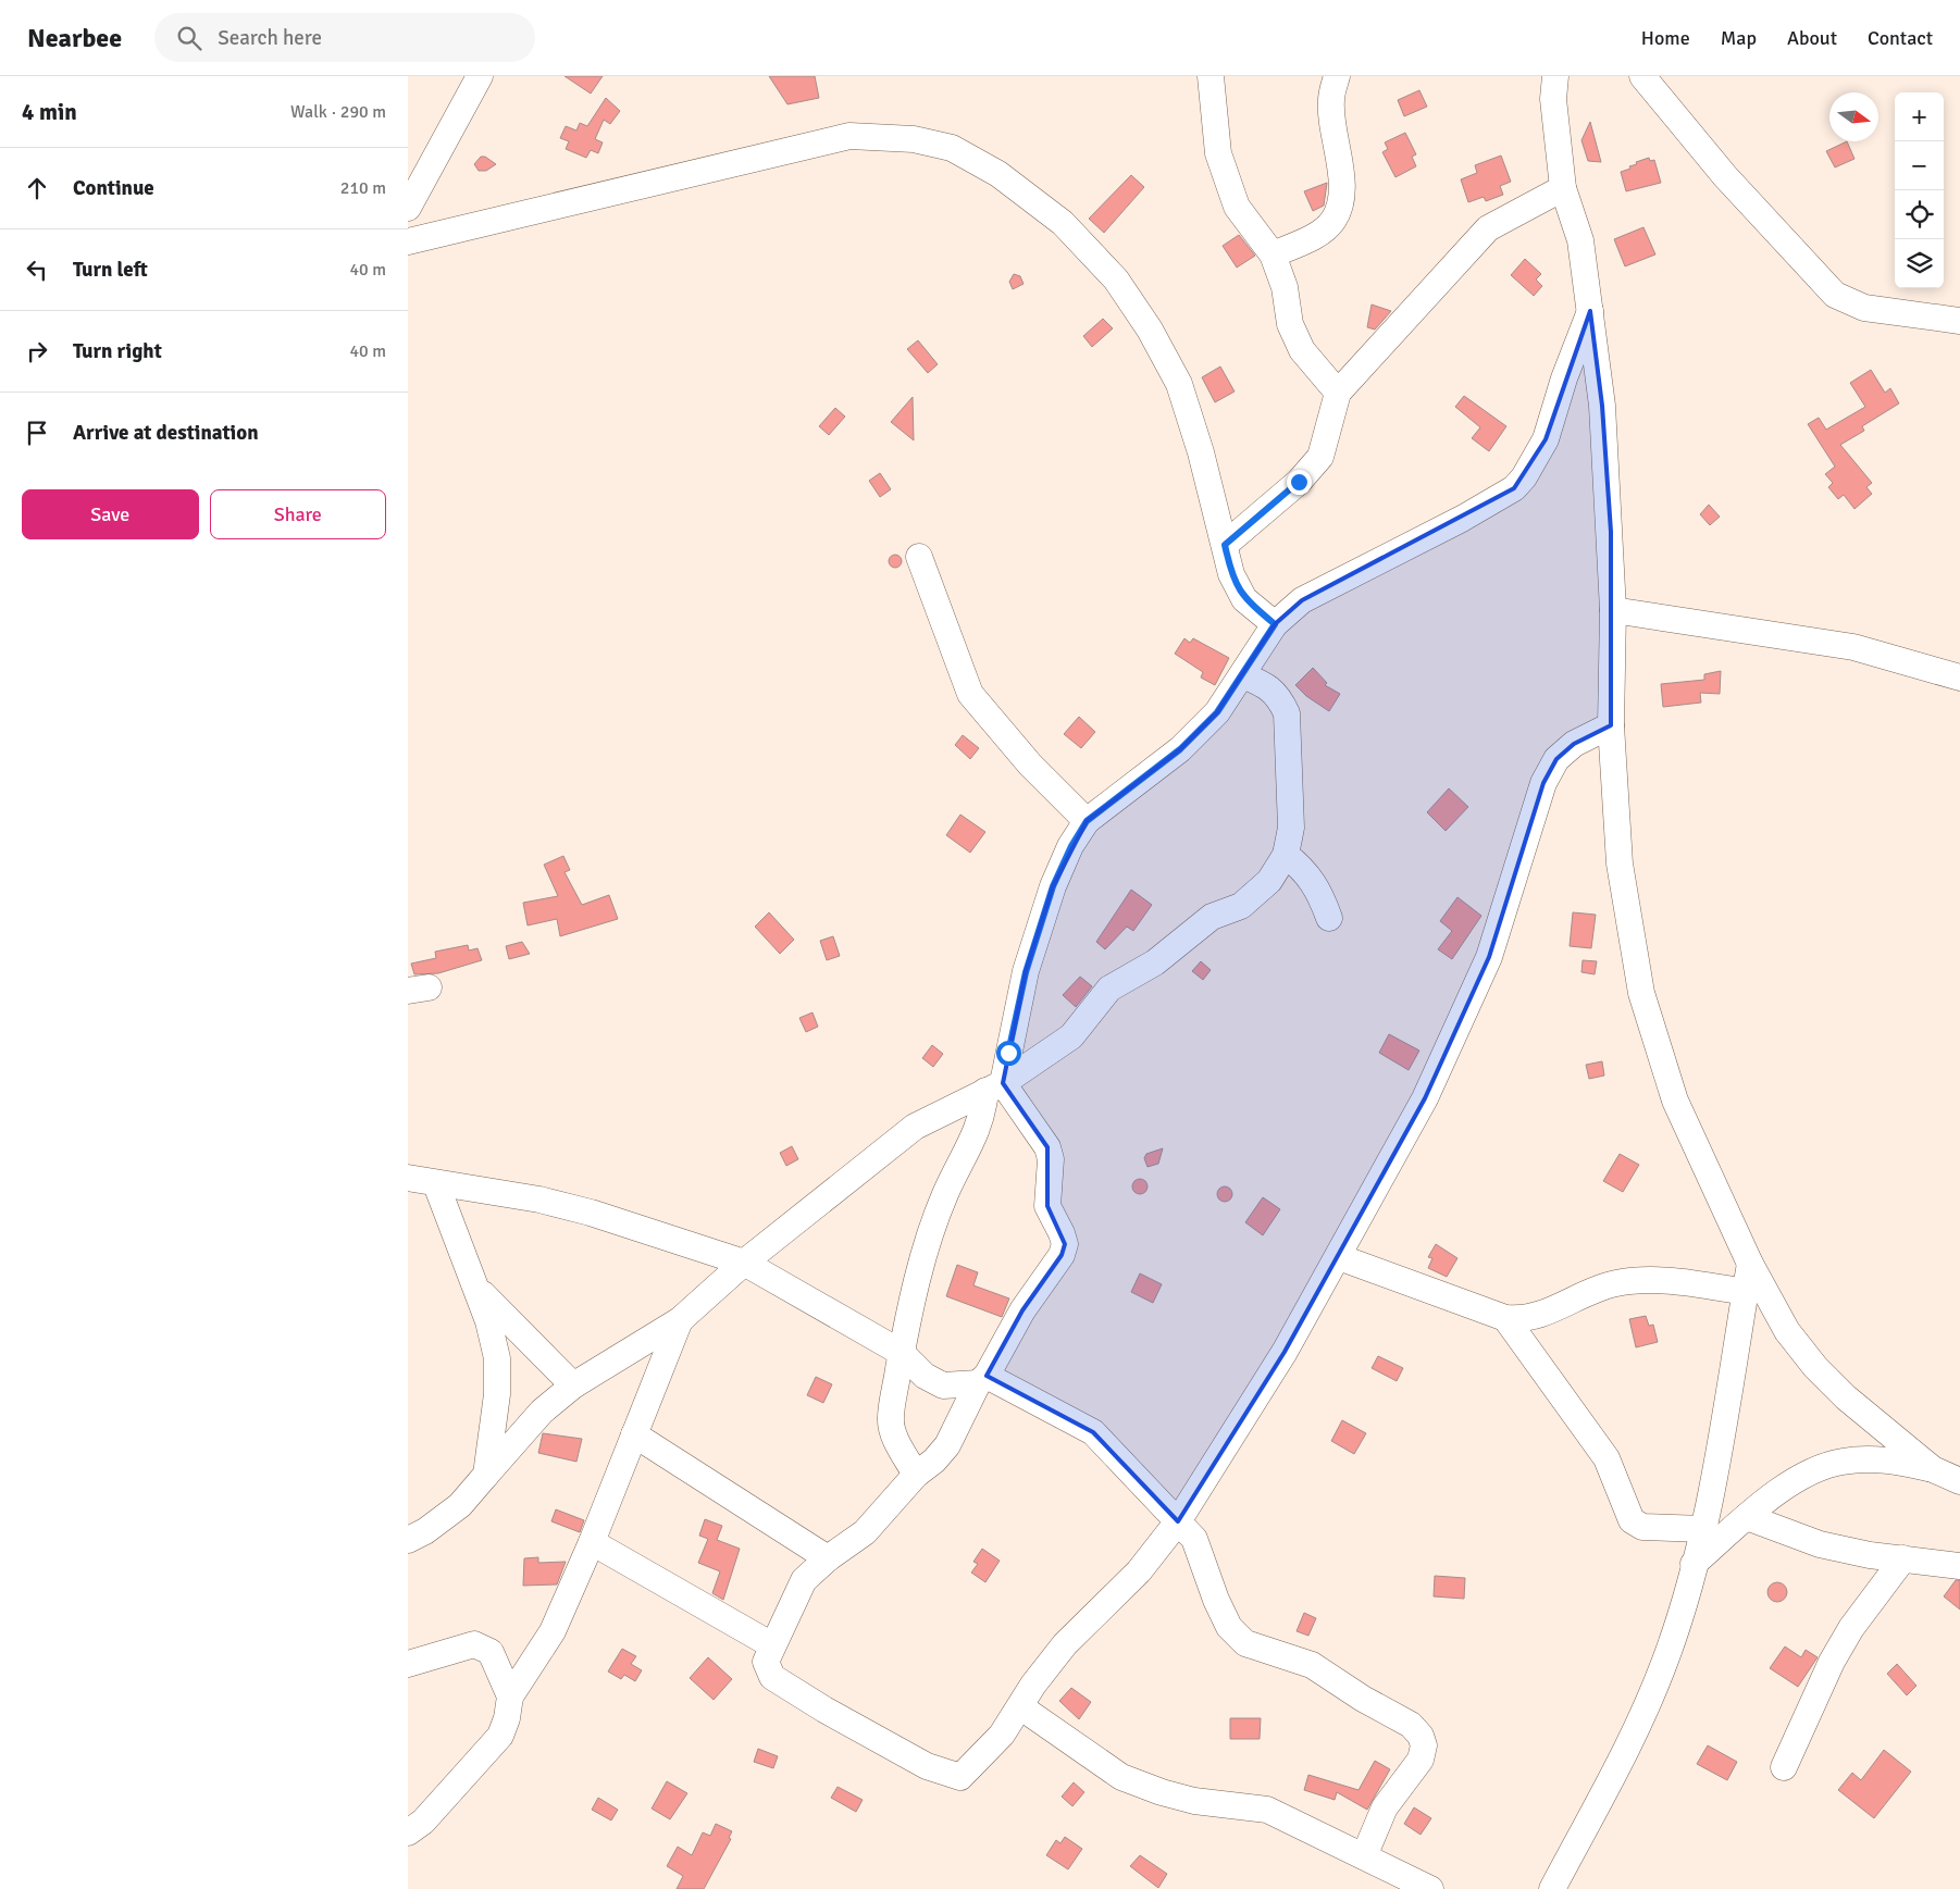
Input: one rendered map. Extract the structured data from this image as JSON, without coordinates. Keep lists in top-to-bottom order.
{
  "north": "right",
  "page": {
    "header": "Nearbee",
    "search": "Search here",
    "nav": [
      "Home",
      "Map",
      "About",
      "Contact"
    ],
    "heading": ["4 min", "Walk · 290 m"],
    "map_buttons": ["+", "−"],
    "list": [
      ["Continue", "210 m"],
      ["Turn left", "40 m"],
      ["Turn right", "40 m"],
      "Arrive at destination"
    ],
    "buttons": ["Save", "Share"]
  }
}
